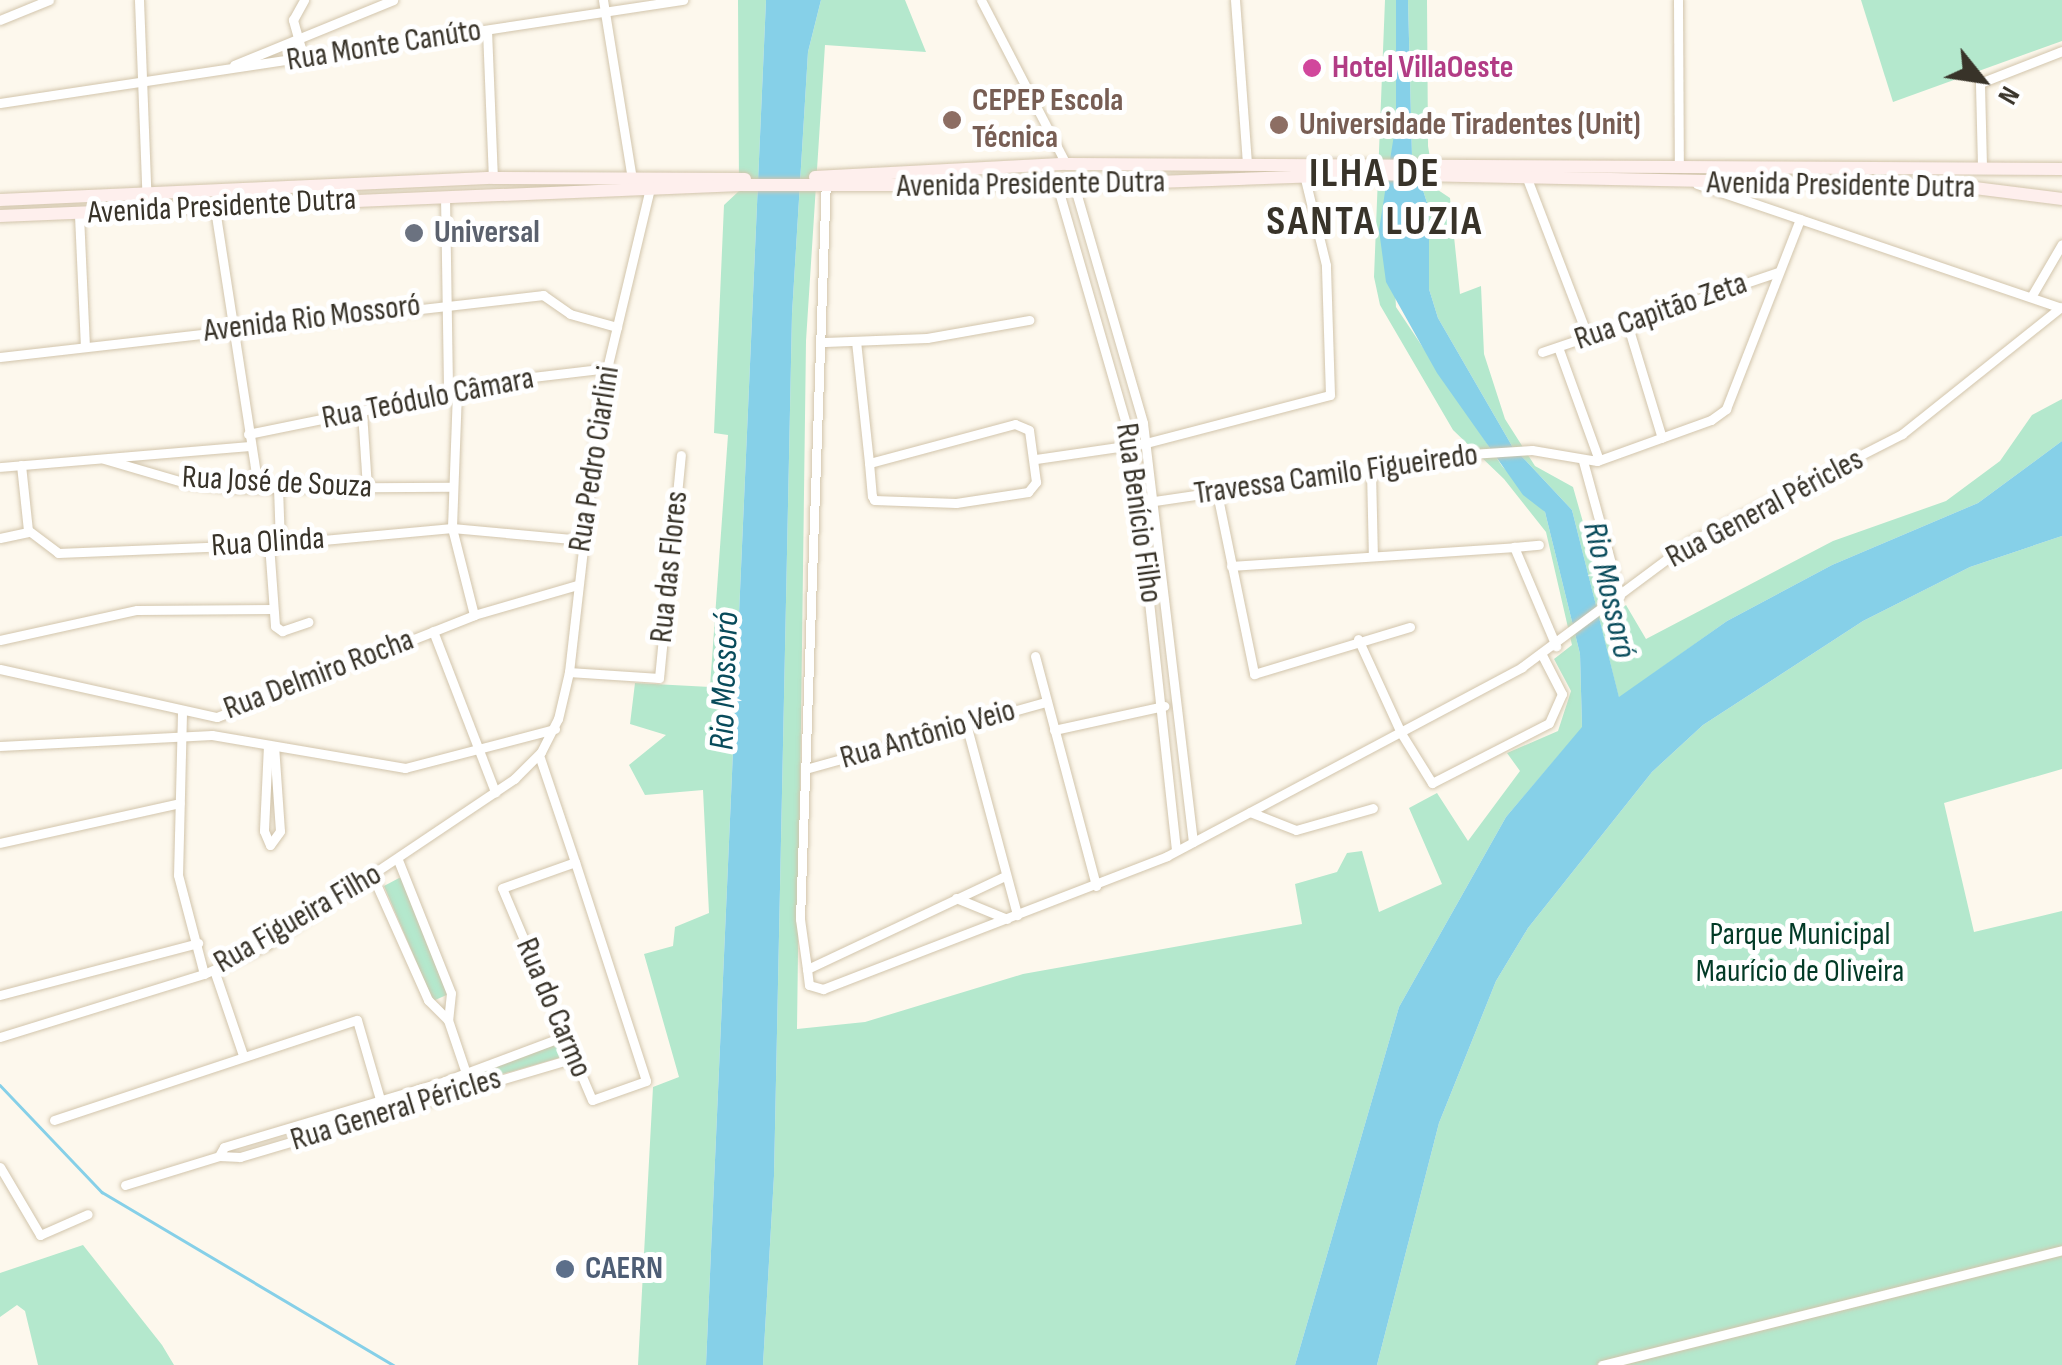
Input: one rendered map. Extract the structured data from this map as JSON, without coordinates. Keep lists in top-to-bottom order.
{
  "streets": {
    "main road": ["Avenida Presidente Dutra"],
    "street": [
      "Rua Monte Canúto",
      "Rua Capitão Zeta",
      "Avenida Rio Mossoró",
      "Rua Teódulo Câmara",
      "Rua Pedro Ciarlini",
      "Travessa Camilo Figueiredo",
      "Rua José de Souza",
      "Rua General Péricles",
      "Rua Benício Filho",
      "Rua Olinda",
      "Rua das Flores",
      "Rua Delmiro Rocha",
      "Rua Antônio Veio",
      "Rua Figueira Filho",
      "Rua do Carmo"
    ]
  },
  "crossings": [
    ["Avenida Presidente Dutra", "Rua Pedro Ciarlini"],
    ["Avenida Presidente Dutra", "Rua Benício Filho"],
    ["Rua Capitão Zeta", "Travessa Camilo Figueiredo"],
    ["Avenida Rio Mossoró", "Rua Pedro Ciarlini"],
    ["Rua Teódulo Câmara", "Rua Pedro Ciarlini"],
    ["Rua Pedro Ciarlini", "Rua Olinda"],
    ["Rua Pedro Ciarlini", "Rua das Flores"],
    ["Rua Pedro Ciarlini", "Rua Delmiro Rocha"],
    ["Rua Pedro Ciarlini", "Rua Figueira Filho"],
    ["Travessa Camilo Figueiredo", "Rua Benício Filho"],
    ["Rua General Péricles", "Rua Benício Filho"],
    ["Rua General Péricles", "Rua do Carmo"],
    ["Rua Benício Filho", "Rua Antônio Veio"],
    ["Rua Figueira Filho", "Rua do Carmo"]
  ],
  "districts": ["ILHA DE SANTA LUZIA"],
  "water": ["Rio Mossoró"],
  "parks": ["Parque Municipal Maurício de Oliveira"],
  "places": [
    "Hotel VillaOeste",
    "CEPEP Escola Técnica",
    "Universidade Tiradentes (Unit)",
    "Universal",
    "CAERN"
  ],
  "north": "bottom right"
}
